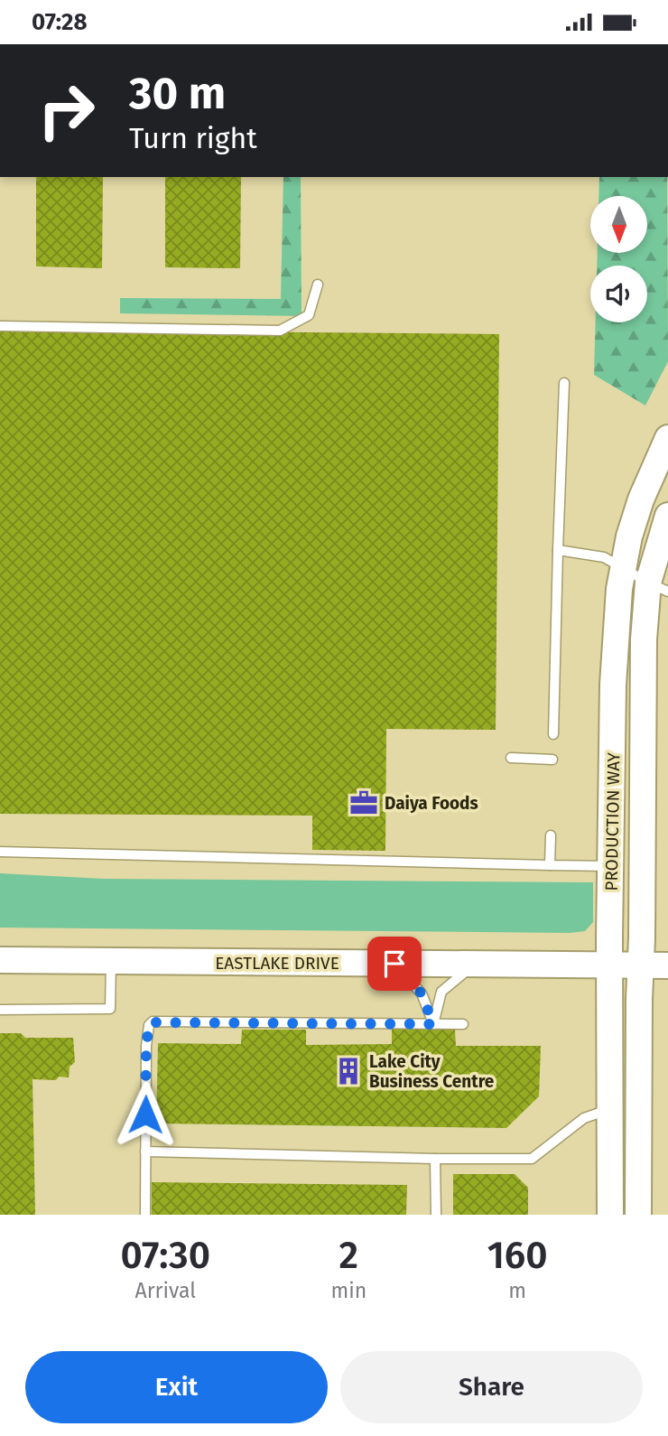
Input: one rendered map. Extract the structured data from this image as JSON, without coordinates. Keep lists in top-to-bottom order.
{
  "streets": {
    "street": ["PRODUCTION WAY", "EASTLAKE DRIVE"]
  },
  "crossings": [
    ["PRODUCTION WAY", "EASTLAKE DRIVE"]
  ],
  "places": {
    "office": ["Daiya Foods"],
    "building": ["Lake City Business Centre"]
  },
  "north": "bottom",
  "page": {
    "status": "07:28",
    "turn": ["30 m", "Turn right"],
    "eta": [
      "07:30",
      "Arrival",
      "2",
      "min",
      "160",
      "m"
    ],
    "buttons": ["Exit", "Share"]
  }
}
